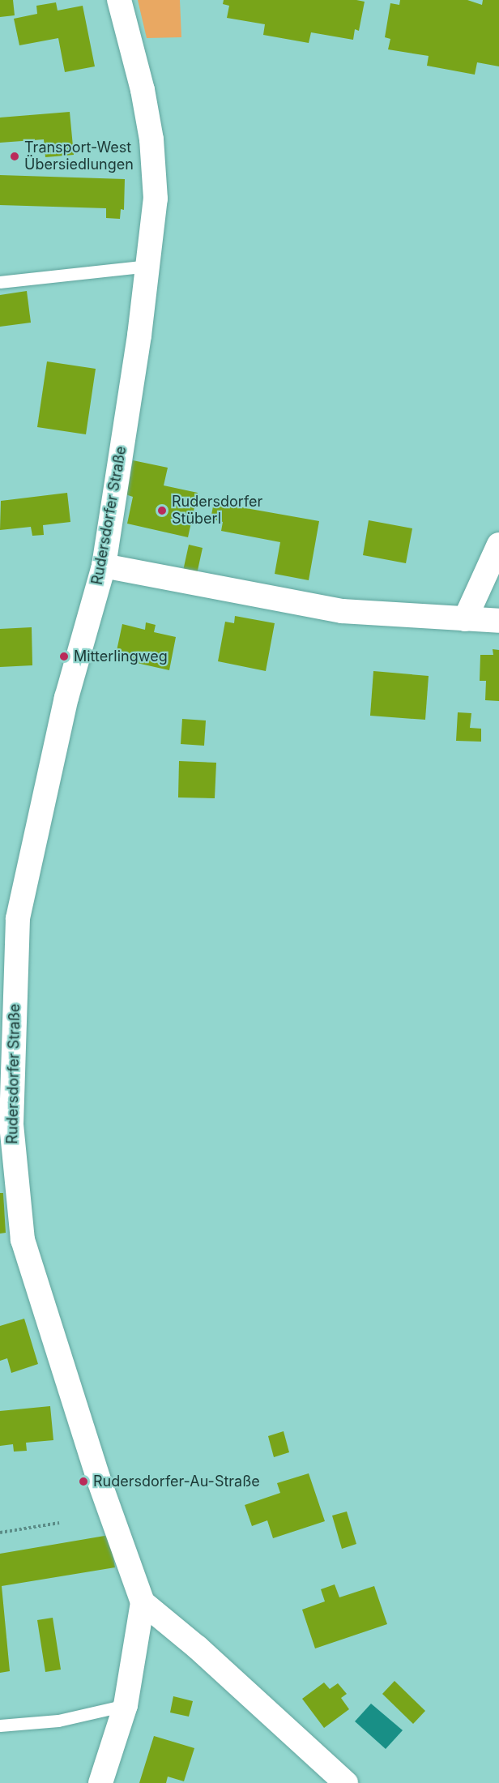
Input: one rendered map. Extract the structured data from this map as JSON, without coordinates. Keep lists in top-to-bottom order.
{
  "streets": {
    "street": ["Rudersdorfer Straße"]
  },
  "places": [
    "Transport-West Übersiedlungen",
    "Rudersdorfer Stüberl",
    "Mitterlingweg",
    "Rudersdorfer-Au-Straße"
  ]
}
